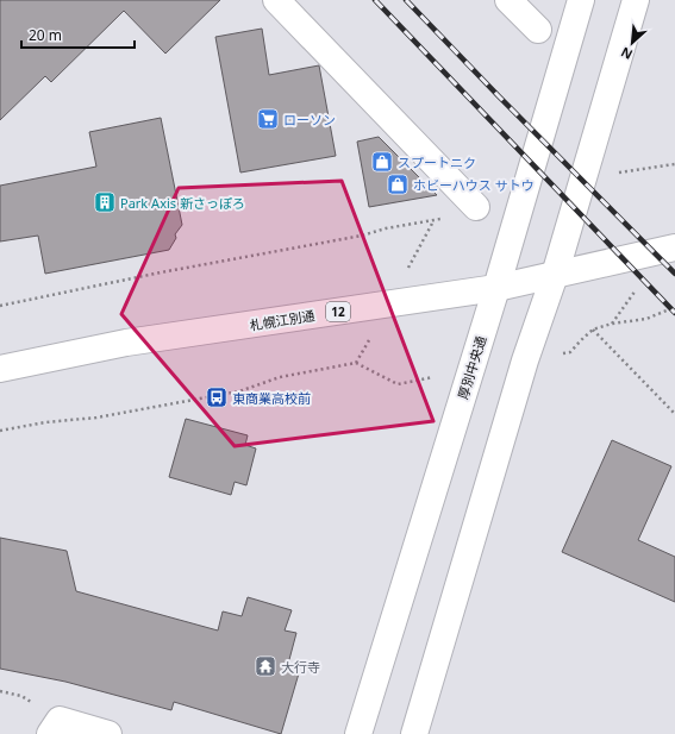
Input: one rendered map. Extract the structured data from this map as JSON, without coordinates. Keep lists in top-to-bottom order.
{
  "streets": {
    "main road": ["12", "札幌江別通", "厚別中央通"]
  },
  "crossings": [
    ["札幌江別通", "厚別中央通"]
  ],
  "places": {
    "supermarket": ["ローソン"],
    "shop": ["スプートニク", "ホビーハウス サトウ"],
    "building": ["Park Axis 新さっぽろ"],
    "bus stop": ["東商業高校前"],
    "temple": ["大行寺"]
  },
  "scale_bar": "20 m",
  "north": "bottom left"
}
